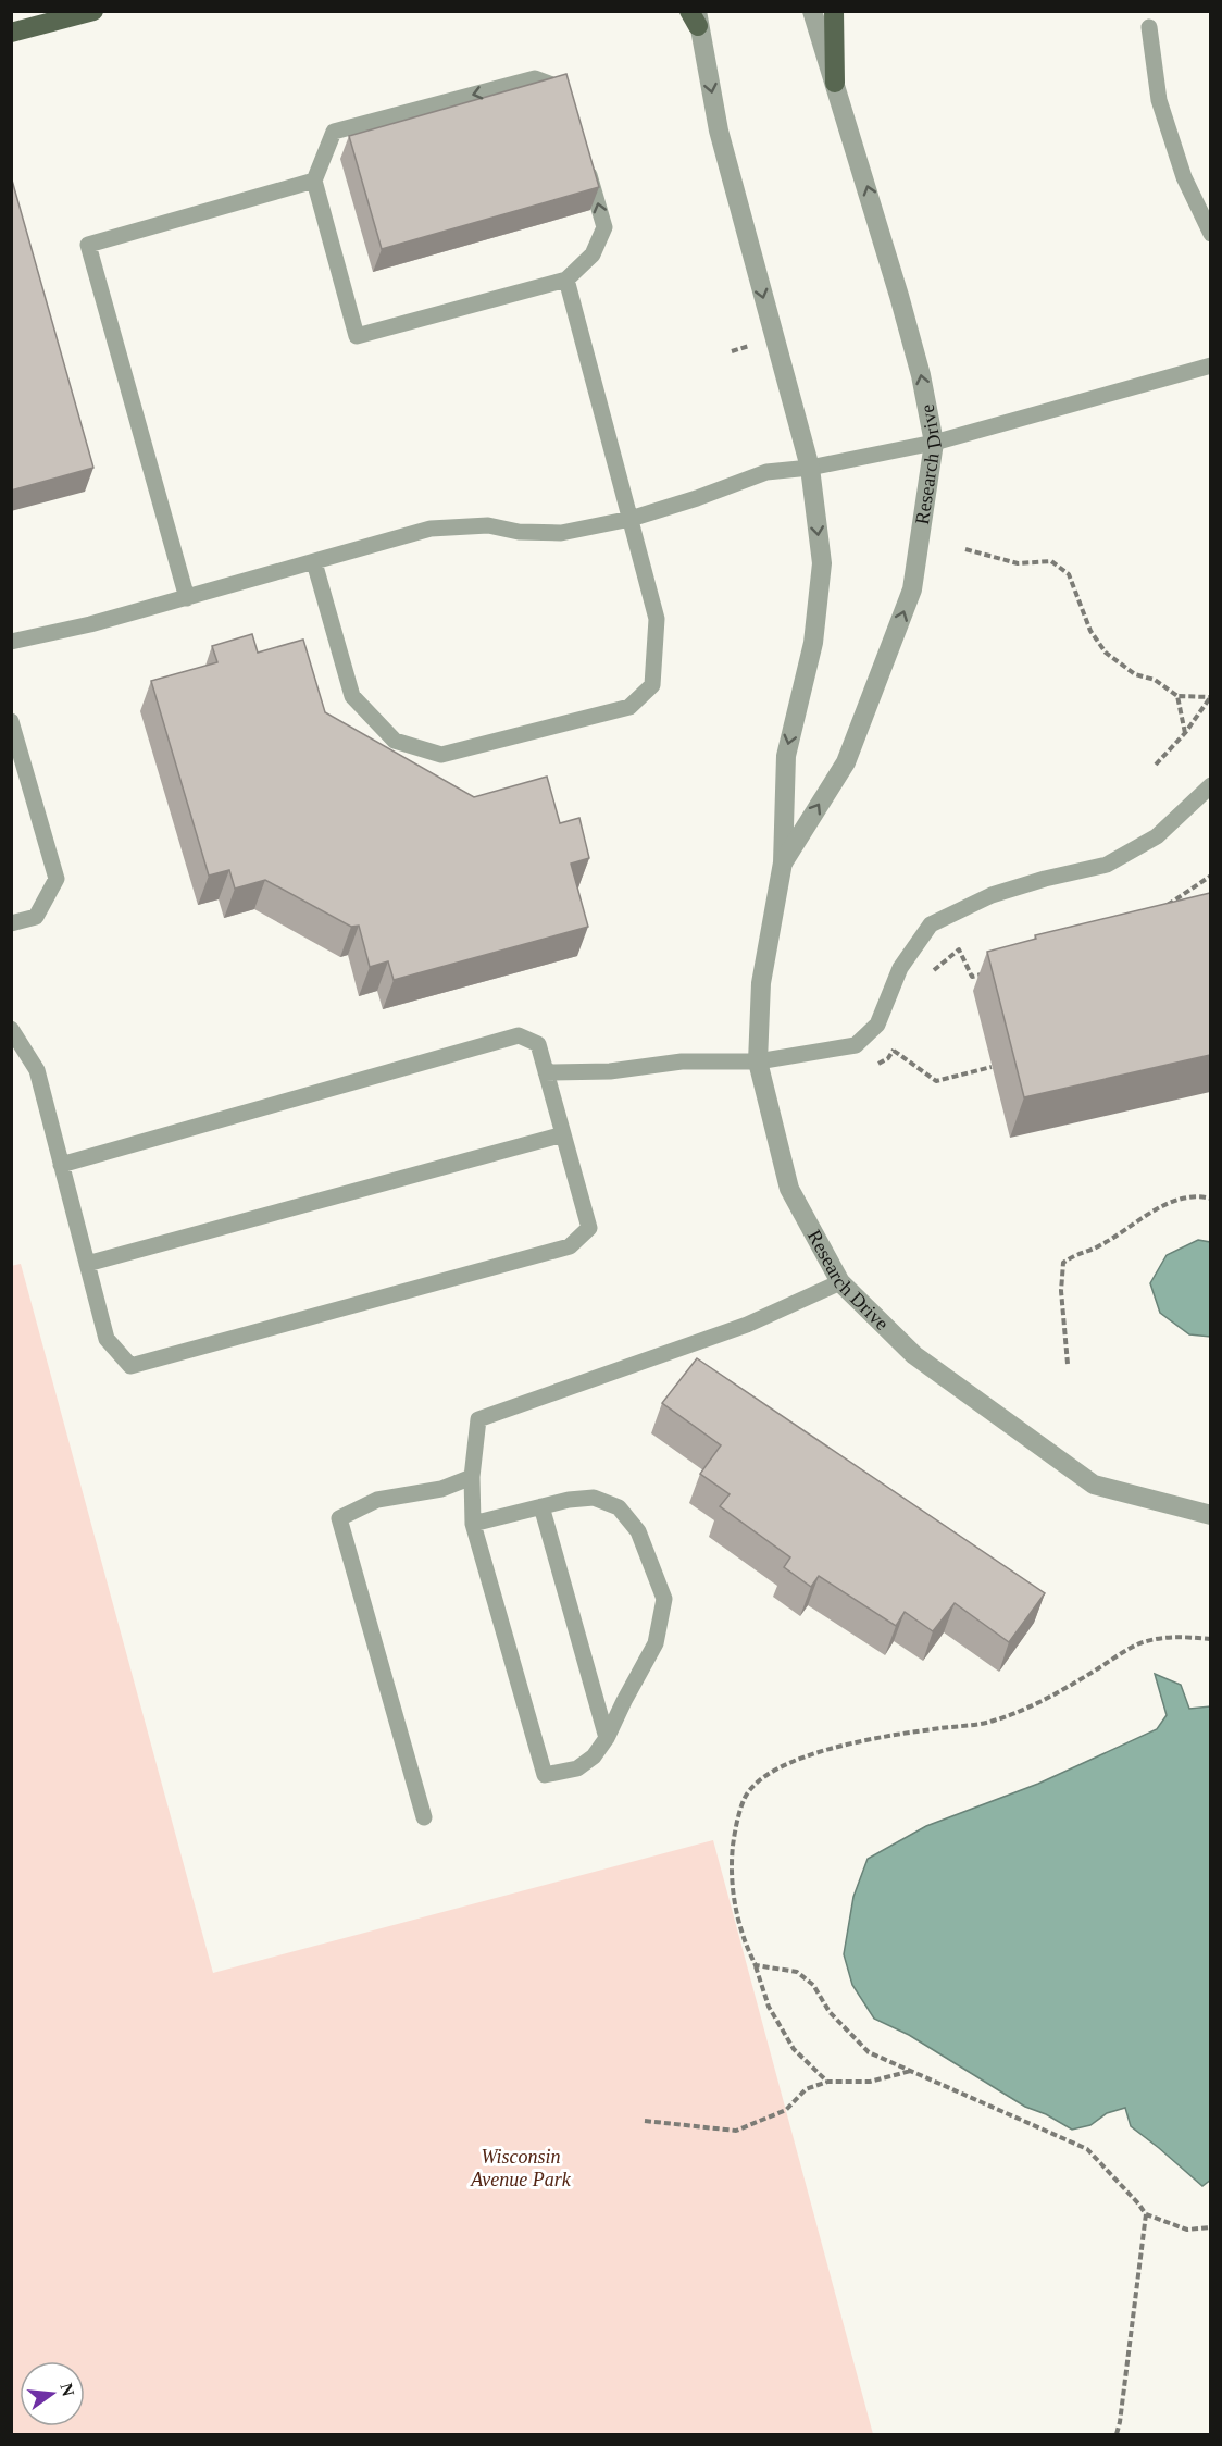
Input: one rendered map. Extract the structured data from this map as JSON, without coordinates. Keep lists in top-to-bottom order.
{
  "streets": {
    "street": ["Research Drive"]
  },
  "parks": ["Wisconsin Avenue Park"],
  "north": "right"
}
